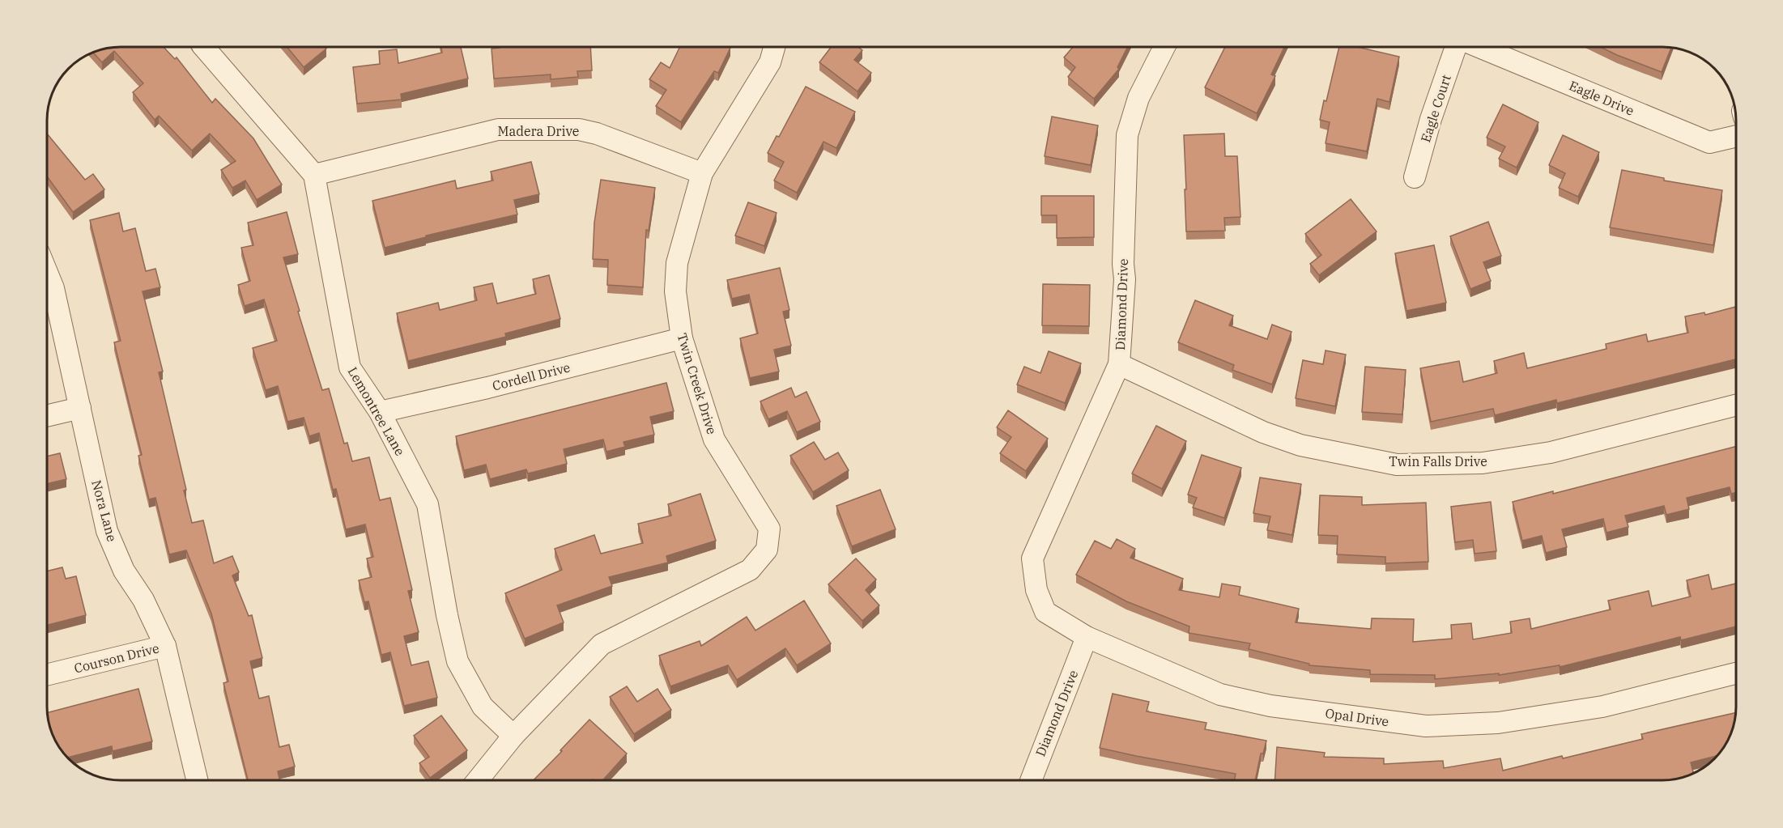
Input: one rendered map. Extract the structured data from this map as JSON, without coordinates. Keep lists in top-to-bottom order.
{
  "streets": {
    "street": [
      "Eagle Drive",
      "Eagle Court",
      "Madera Drive",
      "Diamond Drive",
      "Cordell Drive",
      "Twin Creek Drive",
      "Lemontree Lane",
      "Twin Falls Drive",
      "Nora Lane",
      "Courson Drive",
      "Opal Drive"
    ]
  },
  "crossings": [
    ["Madera Drive", "Twin Creek Drive"],
    ["Madera Drive", "Lemontree Lane"],
    ["Diamond Drive", "Twin Falls Drive"],
    ["Diamond Drive", "Opal Drive"],
    ["Cordell Drive", "Twin Creek Drive"],
    ["Cordell Drive", "Lemontree Lane"],
    ["Twin Creek Drive", "Lemontree Lane"],
    ["Nora Lane", "Courson Drive"]
  ]
}
